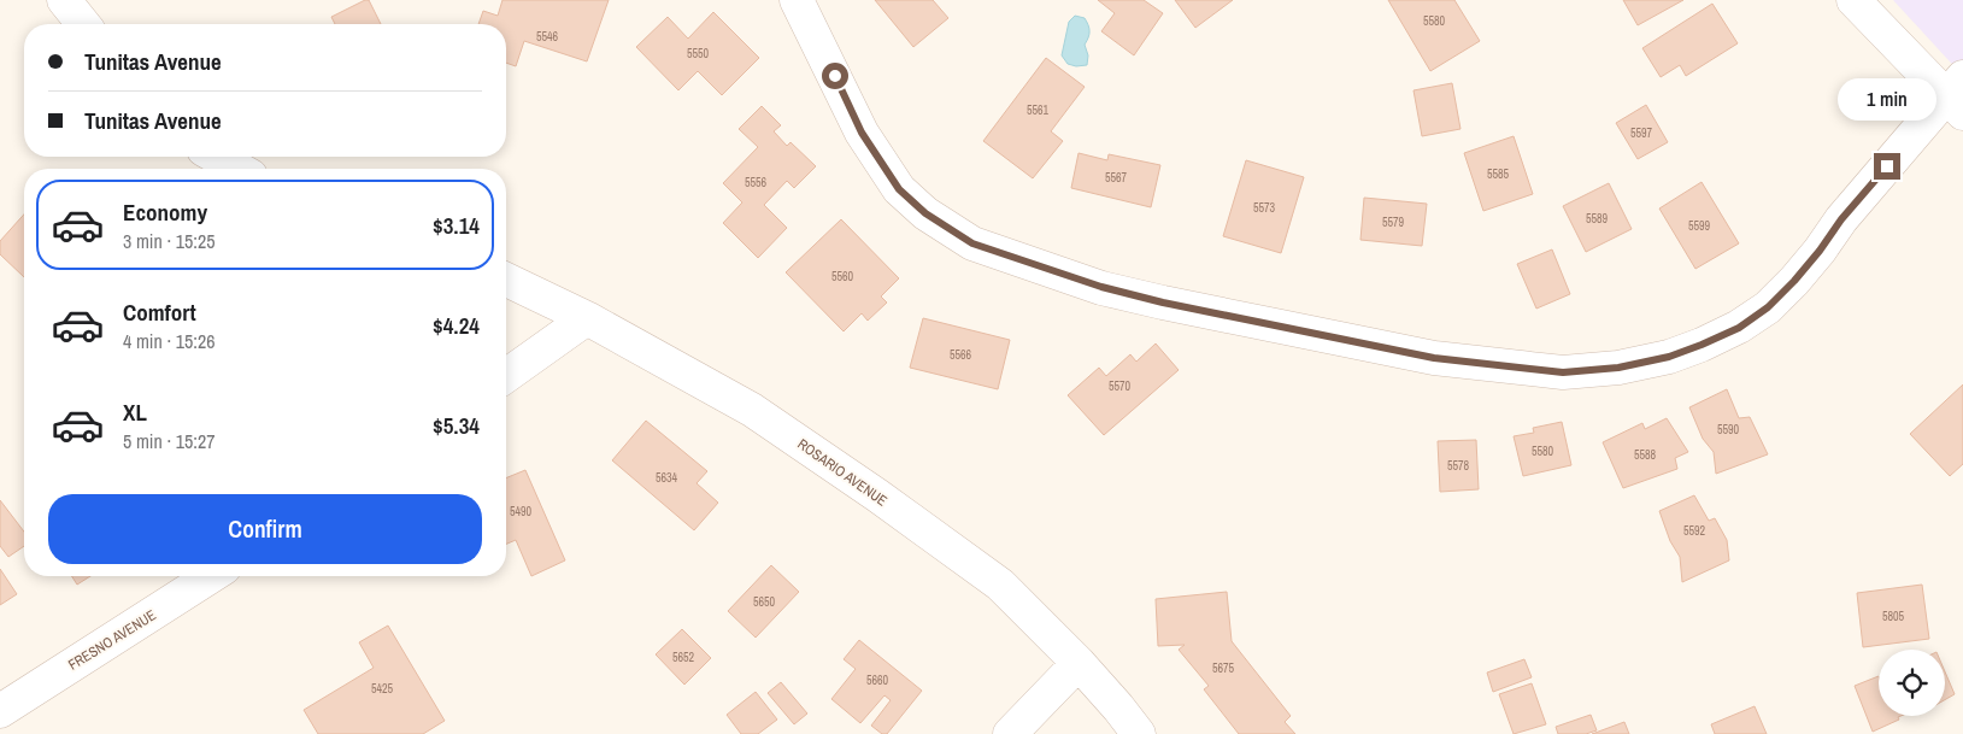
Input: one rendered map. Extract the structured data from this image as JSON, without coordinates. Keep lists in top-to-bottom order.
{
  "streets": {
    "street": ["ROSARIO AVENUE", "FRESNO AVENUE"]
  },
  "house_numbers": [
    "5580",
    "5546",
    "5550",
    "5561",
    "5597",
    "5585",
    "5567",
    "5556",
    "5573",
    "5589",
    "5579",
    "5599",
    "5560",
    "5566",
    "5570",
    "5590",
    "5580",
    "5588",
    "5578",
    "5634",
    "5490",
    "5592",
    "5650",
    "5805",
    "5652",
    "5675",
    "5660",
    "5425"
  ],
  "page": {
    "banner": ["Tunitas Avenue", "Tunitas Avenue"],
    "bubble": "1 min",
    "list": [
      {
        "name": "Economy",
        "note": "3 min · 15:25",
        "value": "$3.14"
      },
      {
        "name": "Comfort",
        "note": "4 min · 15:26",
        "value": "$4.24"
      },
      {
        "name": "XL",
        "note": "5 min · 15:27",
        "value": "$5.34"
      }
    ],
    "buttons": "Confirm"
  }
}
